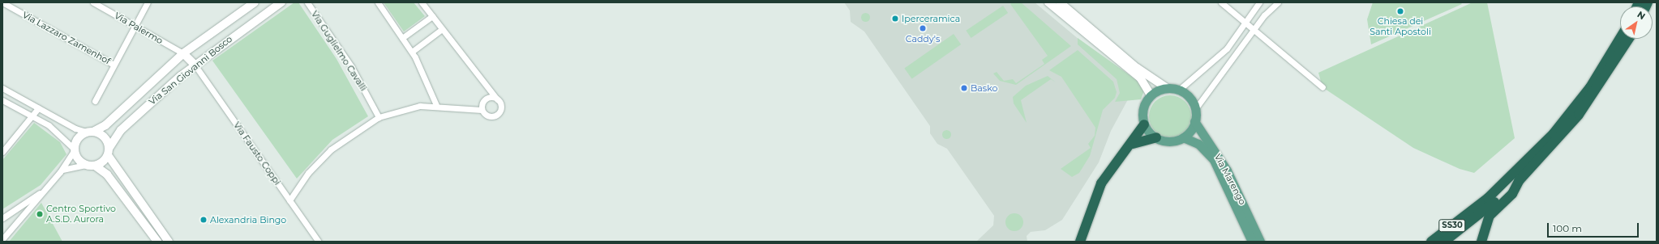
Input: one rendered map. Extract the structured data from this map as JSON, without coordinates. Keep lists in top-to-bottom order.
{
  "streets": {
    "highway": ["SS30"],
    "main road": ["Via San Giovanni Bosco", "Via Marengo"],
    "street": [
      "Via Palermo",
      "Via Lazzaro Zamenhof",
      "Via Guglielmo Cavalli",
      "Via Fausto Coppi"
    ]
  },
  "crossings": [
    ["Via Palermo", "Via San Giovanni Bosco"],
    ["Via San Giovanni Bosco", "Via Fausto Coppi"]
  ],
  "places": [
    "Chiesa dei Santi Apostoli",
    "Iperceramica",
    "Caddy's",
    "Basko",
    "Centro Sportivo A.S.D. Aurora",
    "Alexandria Bingo"
  ],
  "scale_bar": "100 m",
  "north": "top right"
}
